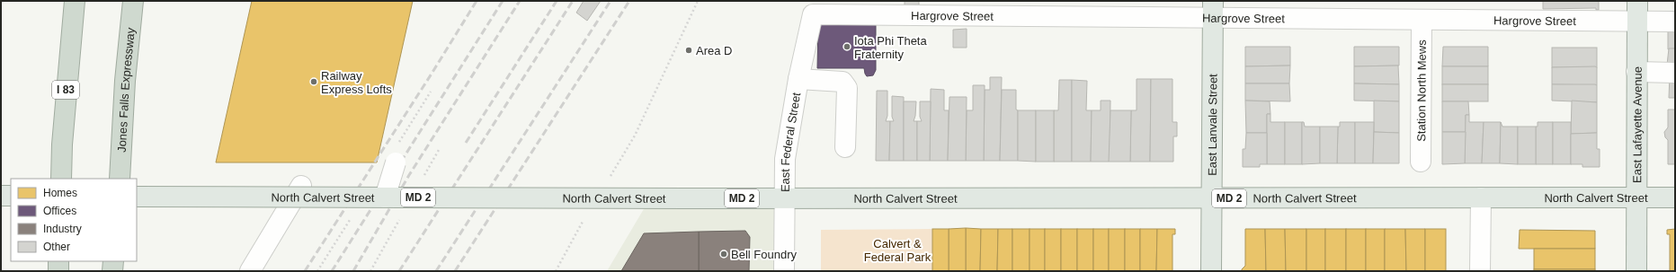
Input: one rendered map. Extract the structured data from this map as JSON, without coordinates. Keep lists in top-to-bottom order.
{
  "streets": {
    "highway": ["I 83", "Jones Falls Expressway"],
    "main road": [
      "East Lafayette Avenue",
      "East Lanvale Street",
      "North Calvert Street",
      "MD 2"
    ],
    "street": ["Hargrove Street", "Station North Mews", "East Federal Street"]
  },
  "crossings": [
    ["Hargrove Street", "Station North Mews"],
    ["Hargrove Street", "East Lafayette Avenue"],
    ["Hargrove Street", "East Lanvale Street"],
    ["Hargrove Street", "East Federal Street"],
    ["East Lafayette Avenue", "North Calvert Street"],
    ["East Lanvale Street", "North Calvert Street"],
    ["East Federal Street", "North Calvert Street"]
  ],
  "parks": ["Calvert & Federal Park"],
  "places": [
    "Iota Phi Theta Fraternity",
    "Area D",
    "Railway Express Lofts",
    "Bell Foundry"
  ],
  "legend": [
    "Homes",
    "Offices",
    "Industry",
    "Other"
  ]
}
